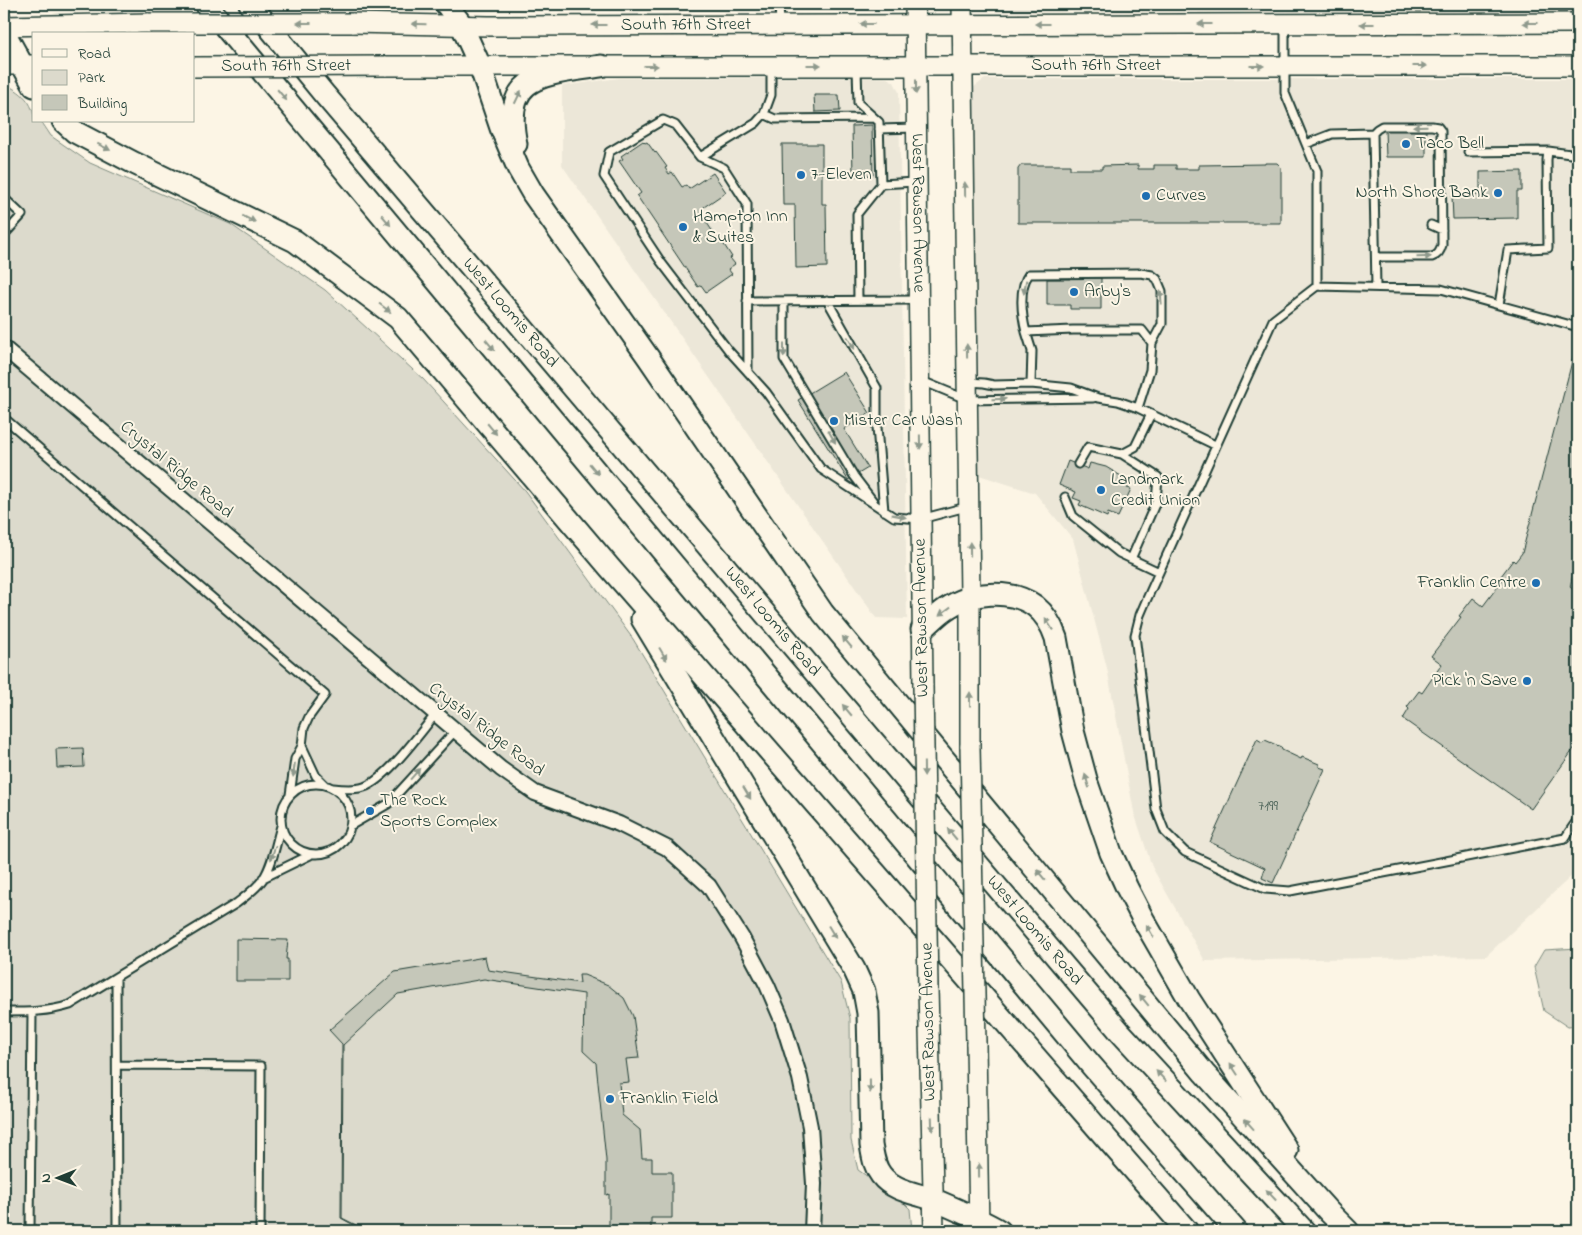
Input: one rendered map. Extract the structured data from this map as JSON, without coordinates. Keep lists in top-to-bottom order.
{
  "streets": {
    "main road": ["South 76th Street", "West Rawson Avenue", "West Loomis Road"],
    "street": ["Crystal Ridge Road"]
  },
  "crossings": [
    ["South 76th Street", "West Rawson Avenue"]
  ],
  "places": [
    "Taco Bell",
    "7-Eleven",
    "North Shore Bank",
    "Curves",
    "Hampton Inn & Suites",
    "Arby's",
    "Mister Car Wash",
    "Landmark Credit Union",
    "Franklin Centre",
    "Pick 'n Save",
    "The Rock Sports Complex",
    "Franklin Field"
  ],
  "house_numbers": ["7199"],
  "legend": ["Road", "Park", "Building"],
  "north": "left"
}
